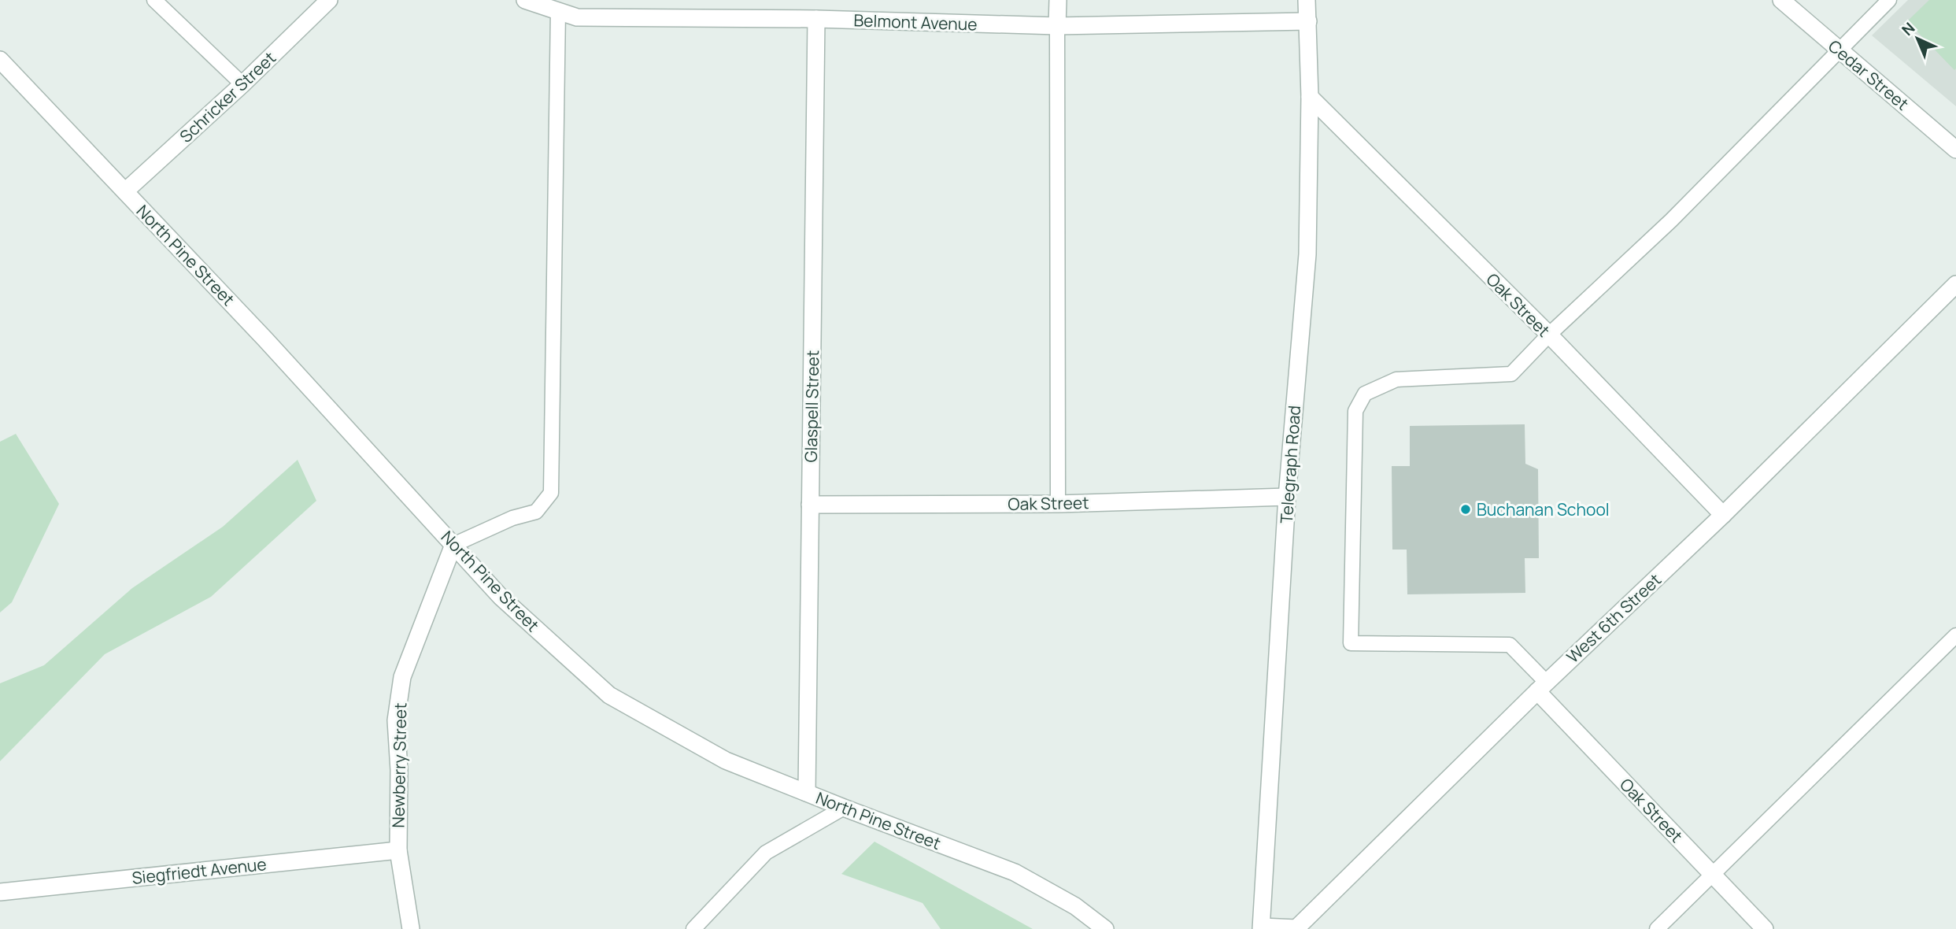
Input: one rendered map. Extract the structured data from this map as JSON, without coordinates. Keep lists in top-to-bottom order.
{
  "streets": {
    "street": [
      "Belmont Avenue",
      "Cedar Street",
      "Schricker Street",
      "North Pine Street",
      "Oak Street",
      "Glaspell Street",
      "Telegraph Road",
      "West 6th Street",
      "Newberry Street",
      "Siegfriedt Avenue"
    ]
  },
  "crossings": [
    ["Belmont Avenue", "Glaspell Street"],
    ["Belmont Avenue", "Telegraph Road"],
    ["Schricker Street", "North Pine Street"],
    ["North Pine Street", "Glaspell Street"],
    ["North Pine Street", "Newberry Street"],
    ["Oak Street", "Glaspell Street"],
    ["Oak Street", "Telegraph Road"],
    ["Oak Street", "West 6th Street"],
    ["Telegraph Road", "West 6th Street"],
    ["Newberry Street", "Siegfriedt Avenue"]
  ],
  "places": ["Buchanan School"],
  "north": "top left"
}
